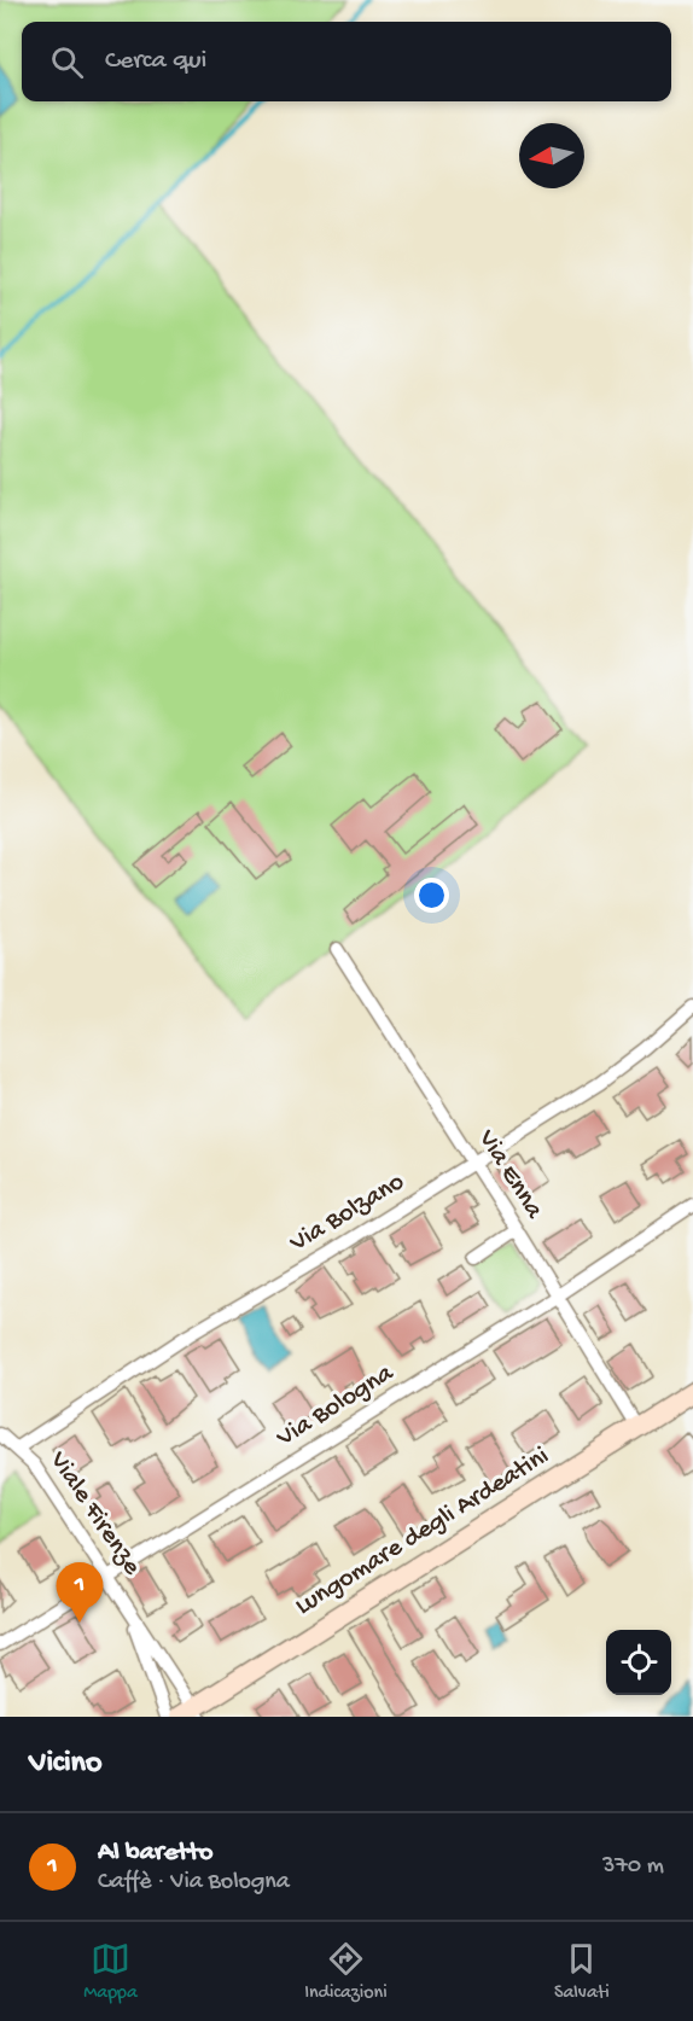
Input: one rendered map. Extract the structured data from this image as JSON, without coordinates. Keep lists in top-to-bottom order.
{
  "streets": {
    "main road": ["Lungomare degli Ardeatini"],
    "street": [
      "Via Enna",
      "Via Bolzano",
      "Via Bologna",
      "Viale Firenze"
    ]
  },
  "crossings": [
    ["Via Enna", "Via Bolzano"],
    ["Via Enna", "Via Bologna"],
    ["Via Enna", "Lungomare degli Ardeatini"],
    ["Via Bolzano", "Viale Firenze"],
    ["Via Bologna", "Viale Firenze"],
    ["Viale Firenze", "Lungomare degli Ardeatini"]
  ],
  "north": "left",
  "page": {
    "search": "Cerca qui",
    "pins": "1",
    "heading": "Vicino",
    "list": [
      {
        "mark": "1",
        "name": "Al baretto",
        "note": "Caffè · Via Bologna",
        "value": "370 m"
      }
    ],
    "nav": ["Mappa", "Indicazioni", "Salvati"]
  }
}
